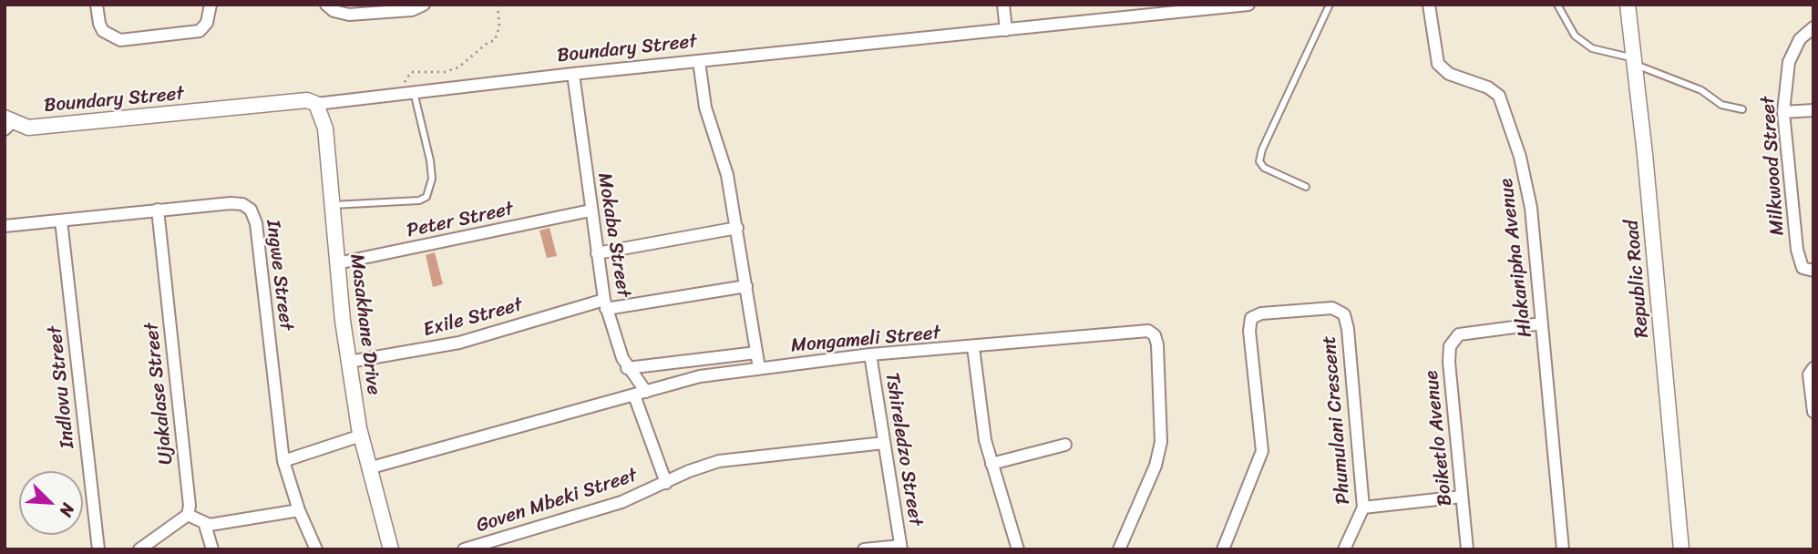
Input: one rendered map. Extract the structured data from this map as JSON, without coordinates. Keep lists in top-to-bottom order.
{
  "streets": {
    "street": [
      "Boundary Street",
      "Milkwood Street",
      "Peter Street",
      "Mokaba Street",
      "Hlakanipha Avenue",
      "Ingwe Street",
      "Republic Road",
      "Exile Street",
      "Masakhane Drive",
      "Mongameli Street",
      "Indlovu Street",
      "Ujakalase Street",
      "Phumulani Crescent",
      "Boiketlo Avenue",
      "Tshireledzo Street",
      "Goven Mbeki Street"
    ]
  },
  "crossings": [
    ["Boundary Street", "Mokaba Street"],
    ["Boundary Street", "Masakhane Drive"],
    ["Peter Street", "Mokaba Street"],
    ["Peter Street", "Masakhane Drive"],
    ["Mokaba Street", "Exile Street"],
    ["Mokaba Street", "Mongameli Street"],
    ["Hlakanipha Avenue", "Boiketlo Avenue"],
    ["Ingwe Street", "Indlovu Street"],
    ["Ingwe Street", "Ujakalase Street"],
    ["Exile Street", "Masakhane Drive"],
    ["Masakhane Drive", "Mongameli Street"],
    ["Mongameli Street", "Tshireledzo Street"],
    ["Tshireledzo Street", "Goven Mbeki Street"]
  ],
  "north": "bottom right"
}
